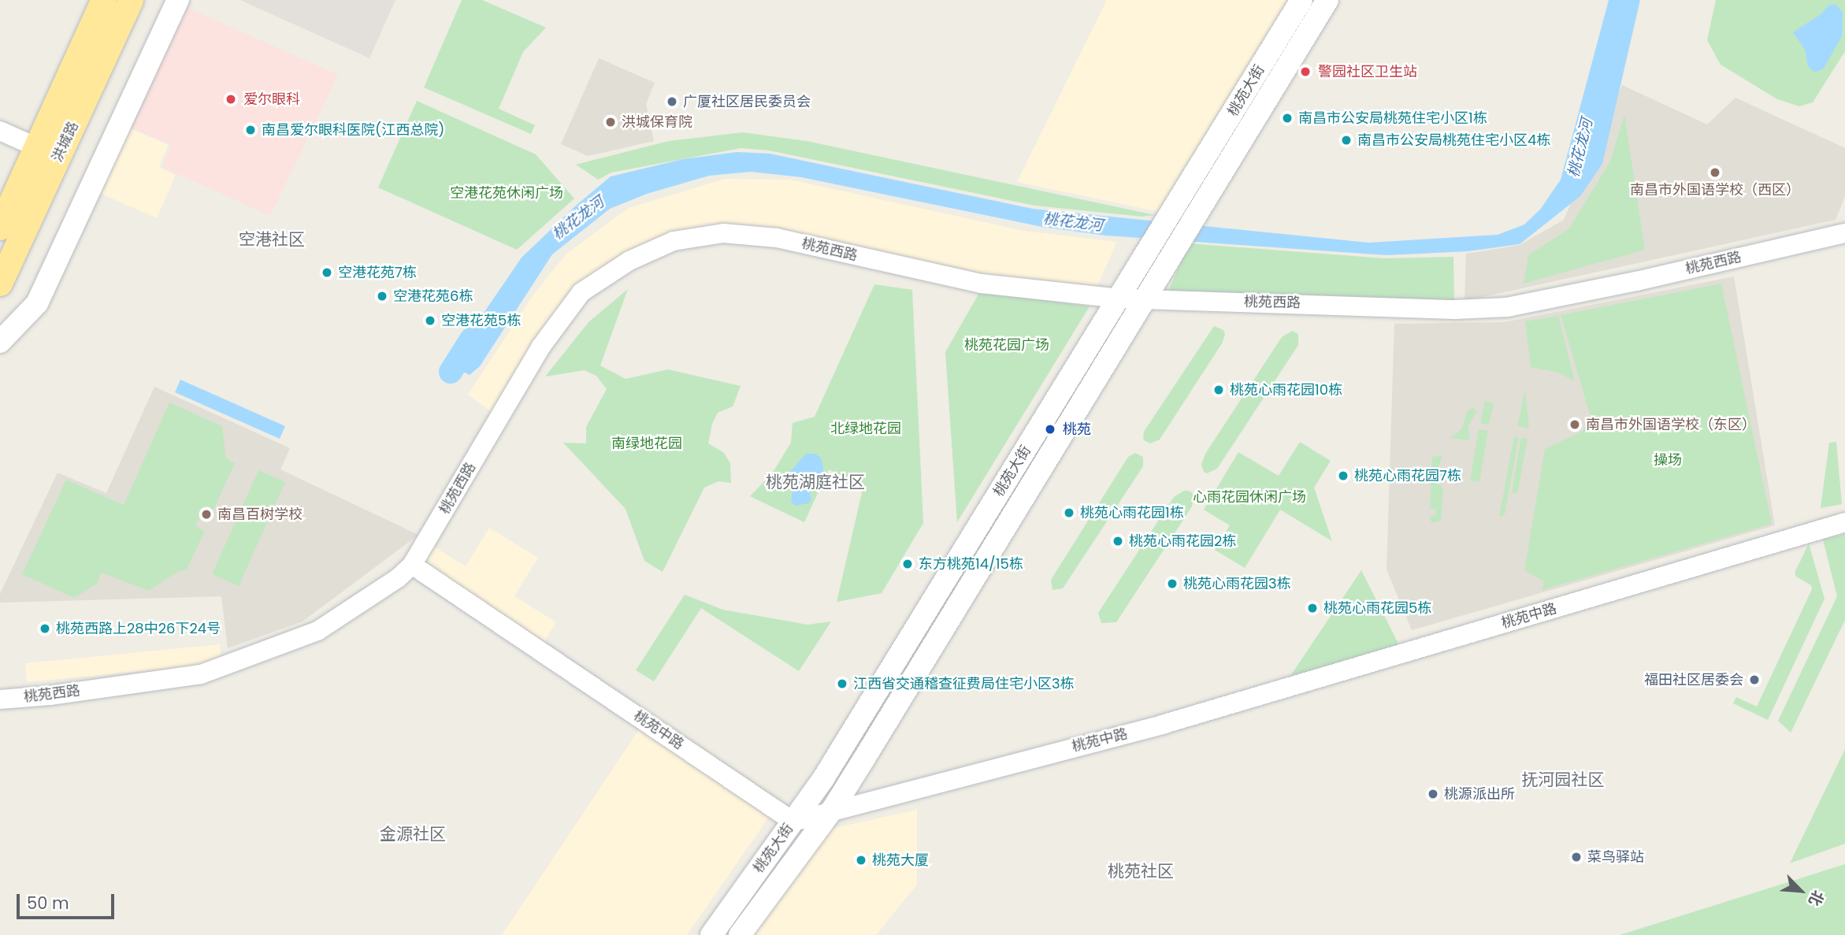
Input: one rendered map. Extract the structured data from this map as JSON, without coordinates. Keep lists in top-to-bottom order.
{
  "streets": {
    "highway": ["洪城路"],
    "main road": ["桃苑大街"],
    "street": ["桃苑西路", "桃苑中路"]
  },
  "crossings": [
    ["桃苑大街", "桃苑西路"],
    ["桃苑大街", "桃苑中路"],
    ["桃苑西路", "桃苑中路"]
  ],
  "districts": [
    "空港社区",
    "桃苑湖庭社区",
    "抚河园社区",
    "金源社区",
    "桃苑社区"
  ],
  "water": ["桃花龙河"],
  "parks": [
    "空港花苑休闲广场",
    "桃苑花园广场",
    "北绿地花园",
    "南绿地花园",
    "操场",
    "心雨花园休闲广场"
  ],
  "places": [
    "警园社区卫生站",
    "爱尔眼科",
    "广厦社区居民委员会",
    "南昌市公安局桃苑住宅小区1栋",
    "洪城保育院",
    "南昌爱尔眼科医院(江西总院)",
    "南昌市公安局桃苑住宅小区4栋",
    "南昌市外国语学校（西区）",
    "空港花苑7栋",
    "空港花苑6栋",
    "空港花苑5栋",
    "桃苑心雨花园10栋",
    "南昌市外国语学校（东区）",
    "桃苑",
    "桃苑心雨花园7栋",
    "桃苑心雨花园1栋",
    "南昌百树学校",
    "桃苑心雨花园2栋",
    "东方桃苑14/15栋",
    "桃苑心雨花园3栋",
    "桃苑心雨花园5栋",
    "桃苑西路上28中26下24号",
    "福田社区居委会",
    "江西省交通稽查征费局住宅小区3栋",
    "桃源派出所",
    "菜鸟驿站",
    "桃苑大厦"
  ],
  "scale_bar": "50 m",
  "north": "bottom right"
}
